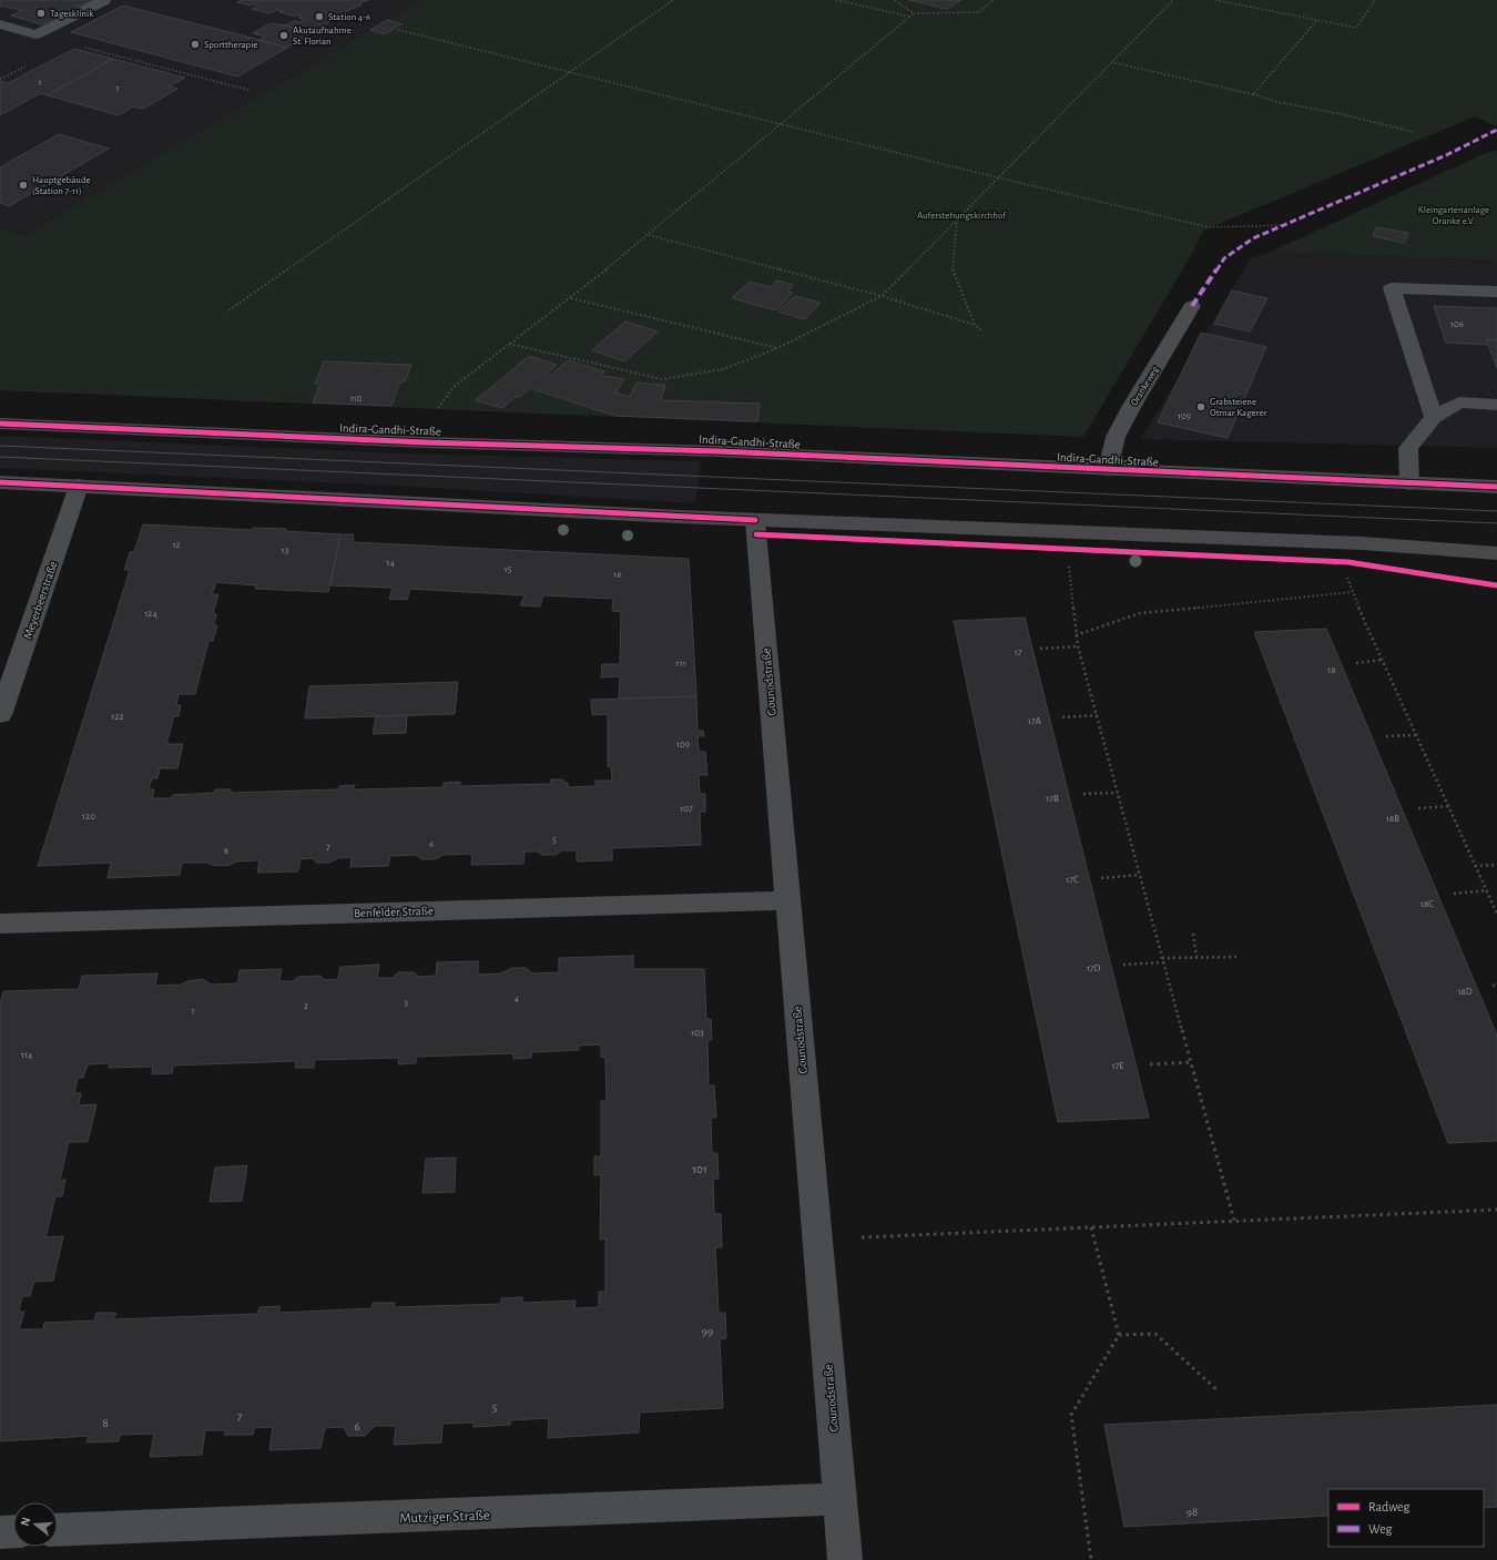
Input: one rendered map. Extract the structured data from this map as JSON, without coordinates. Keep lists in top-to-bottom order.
{
  "streets": {
    "main road": ["Indira-Gandhi-Straße"],
    "street": [
      "Orankeweg",
      "Meyerbeerstraße",
      "Gounodstraße",
      "Benfelder Straße",
      "Mutziger Straße"
    ]
  },
  "crossings": [
    ["Orankeweg", "Indira-Gandhi-Straße"],
    ["Gounodstraße", "Benfelder Straße"],
    ["Gounodstraße", "Mutziger Straße"]
  ],
  "parks": ["Kleingartenanlage Oranke e.V.", "Auferstehungskirchhof"],
  "places": [
    "Tagesklinik",
    "Station 4-6",
    "Akutaufnahme St. Florian",
    "Sporttherapie",
    "Hauptgebäude (Station 7-11)",
    "Grabsteiene Otmar Kagerer"
  ],
  "house_numbers": [
    "1",
    "1",
    "106",
    "110",
    "109",
    "12",
    "13",
    "14",
    "15",
    "16",
    "124",
    "17",
    "111",
    "18",
    "122",
    "17A",
    "109",
    "17B",
    "107",
    "120",
    "18B",
    "5",
    "6",
    "7",
    "8",
    "17C",
    "18C",
    "17D",
    "18D",
    "4",
    "3",
    "2",
    "1",
    "103",
    "114",
    "17E",
    "101",
    "99",
    "5",
    "7",
    "8",
    "6",
    "98"
  ],
  "legend": ["Radweg", "Weg"],
  "north": "left"
}
